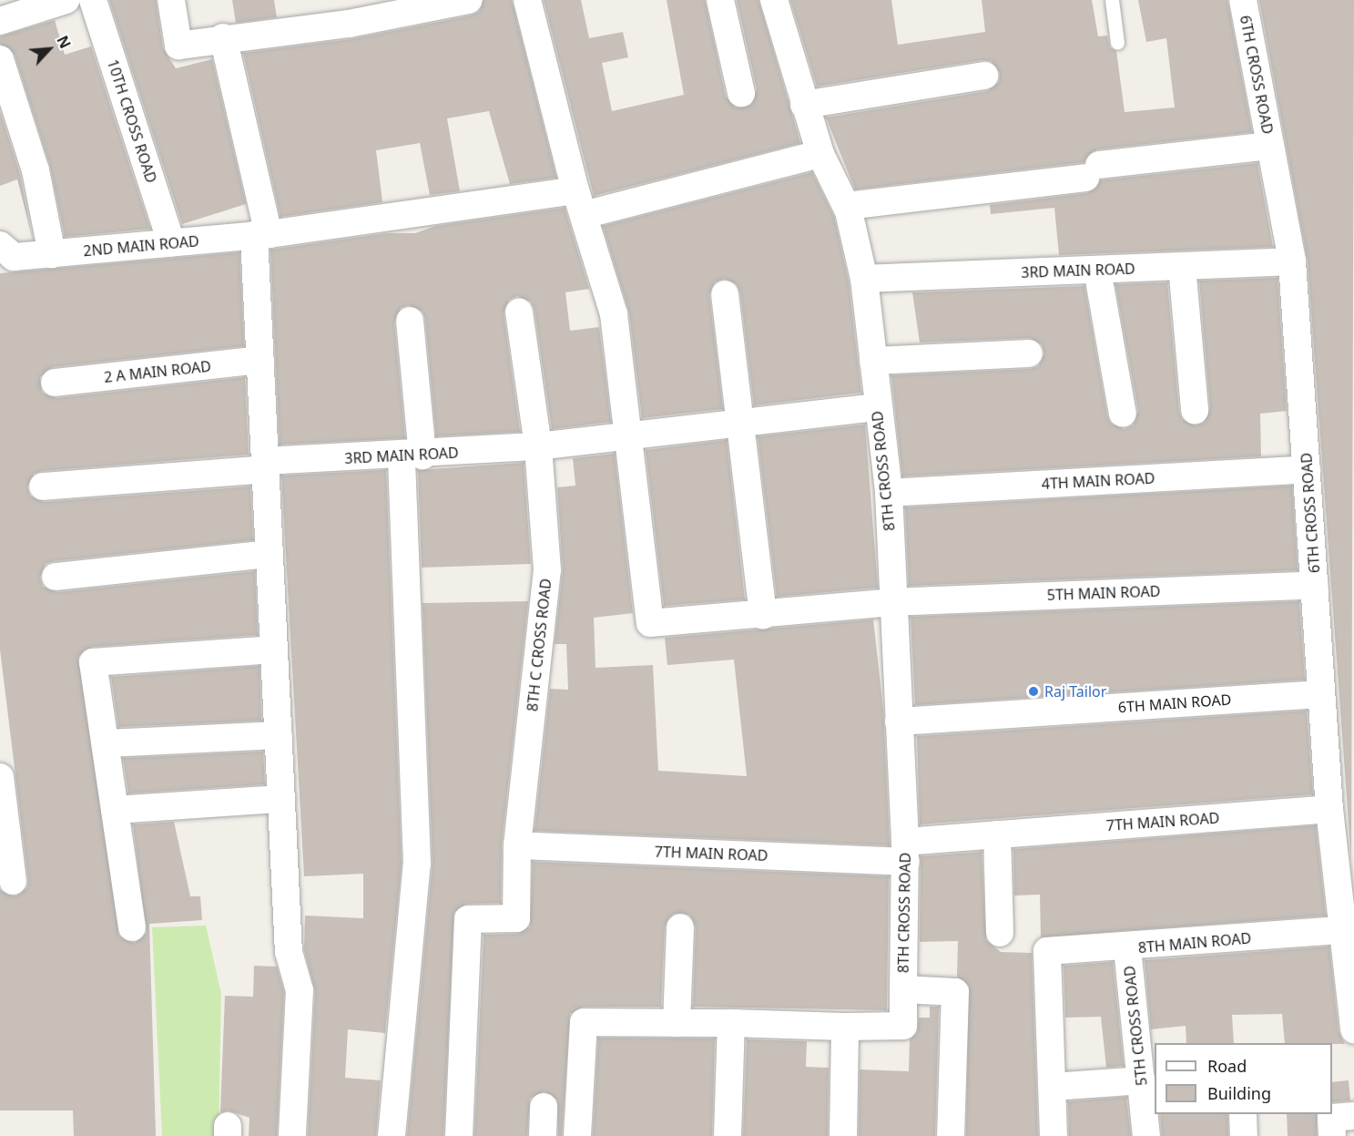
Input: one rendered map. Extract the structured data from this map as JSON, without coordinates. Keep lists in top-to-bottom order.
{
  "streets": {
    "street": [
      "6TH CROSS ROAD",
      "10TH CROSS ROAD",
      "2ND MAIN ROAD",
      "3RD MAIN ROAD",
      "2 A MAIN ROAD",
      "8TH CROSS ROAD",
      "4TH MAIN ROAD",
      "5TH MAIN ROAD",
      "8TH C CROSS ROAD",
      "6TH MAIN ROAD",
      "7TH MAIN ROAD",
      "8TH MAIN ROAD",
      "5TH CROSS ROAD"
    ]
  },
  "crossings": [
    ["6TH CROSS ROAD", "3RD MAIN ROAD"],
    ["6TH CROSS ROAD", "4TH MAIN ROAD"],
    ["6TH CROSS ROAD", "5TH MAIN ROAD"],
    ["6TH CROSS ROAD", "6TH MAIN ROAD"],
    ["6TH CROSS ROAD", "7TH MAIN ROAD"],
    ["6TH CROSS ROAD", "8TH MAIN ROAD"],
    ["10TH CROSS ROAD", "2ND MAIN ROAD"],
    ["2ND MAIN ROAD", "8TH CROSS ROAD"],
    ["3RD MAIN ROAD", "8TH CROSS ROAD"],
    ["3RD MAIN ROAD", "8TH C CROSS ROAD"],
    ["8TH CROSS ROAD", "4TH MAIN ROAD"],
    ["8TH CROSS ROAD", "5TH MAIN ROAD"],
    ["8TH CROSS ROAD", "6TH MAIN ROAD"],
    ["8TH CROSS ROAD", "7TH MAIN ROAD"],
    ["8TH C CROSS ROAD", "7TH MAIN ROAD"],
    ["8TH MAIN ROAD", "5TH CROSS ROAD"]
  ],
  "places": ["Raj Tailor"],
  "legend": ["Road", "Building"],
  "north": "top right"
}
